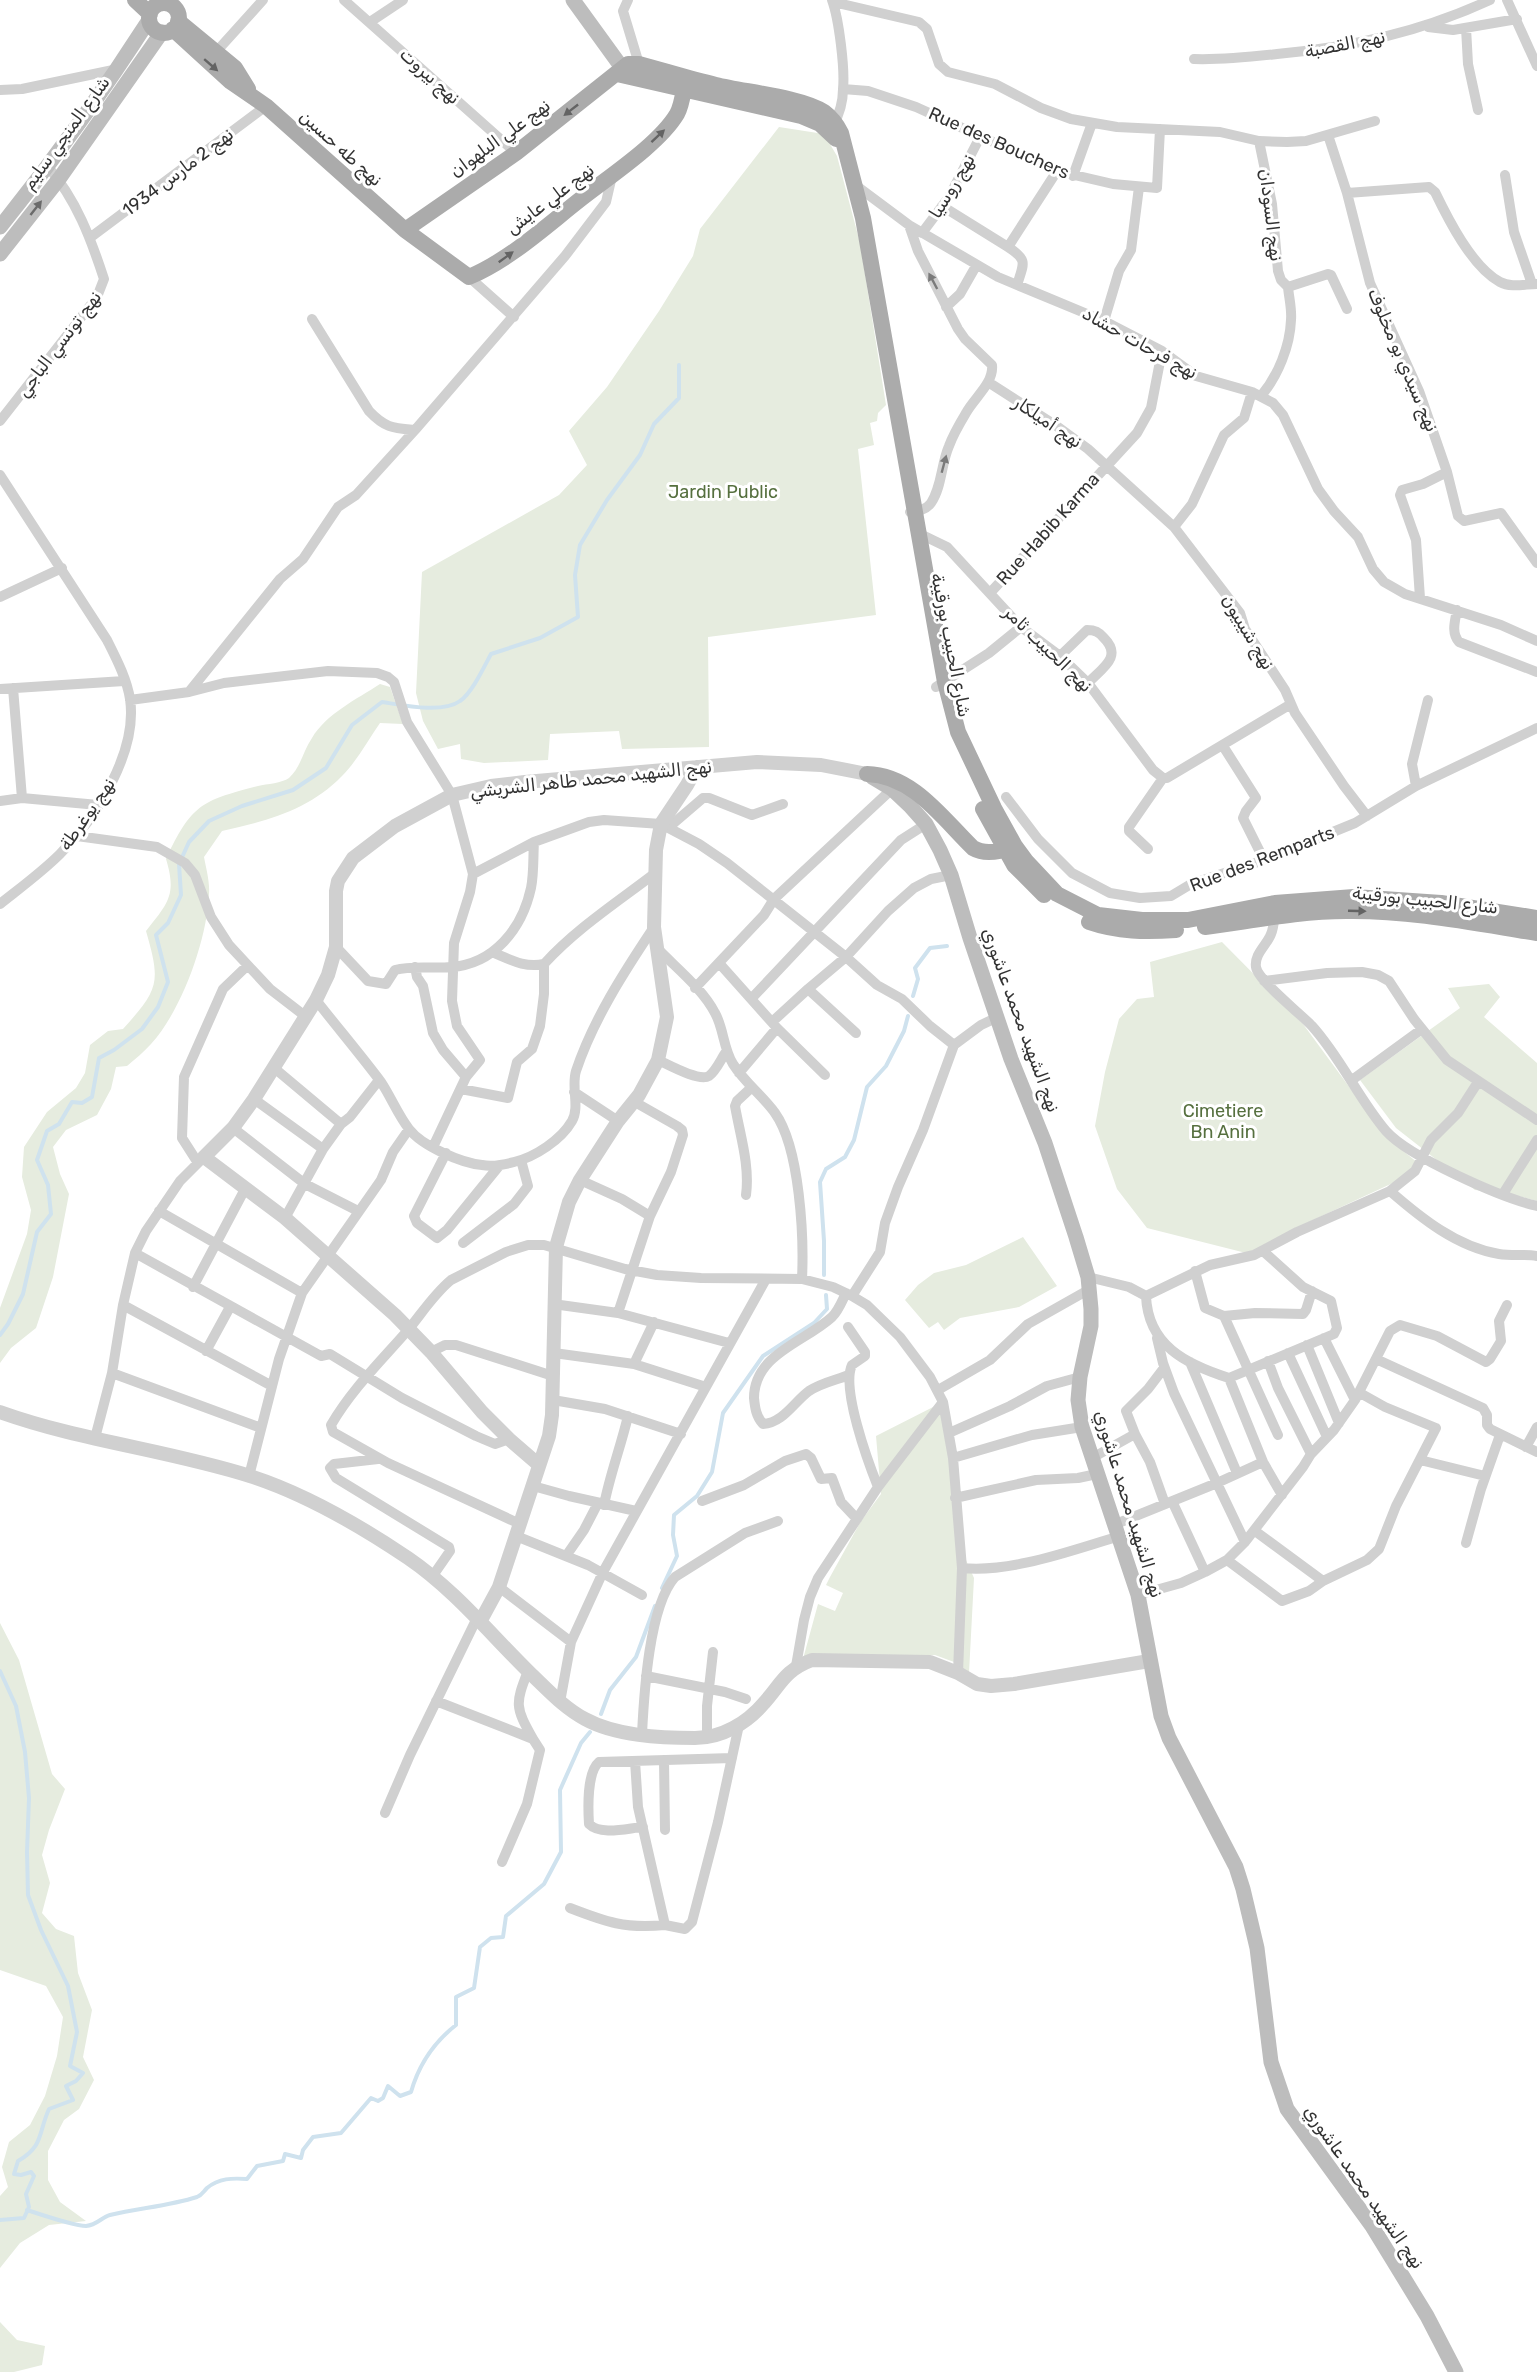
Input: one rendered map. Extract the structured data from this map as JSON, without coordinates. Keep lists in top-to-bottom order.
{
  "streets": {
    "main road": [
      "شارع المنجي سليم",
      "نهج علي البلهوان",
      "نهج طه حسين",
      "نهج علي عايش",
      "شارع الحبيب بورقيبة",
      "نهج الشهيد محمد عاشوري"
    ],
    "street": [
      "نهج القصبة",
      "نهج بيروت",
      "Rue des Bouchers",
      "نهج 2 مارس 1934",
      "نهج روسيا",
      "نهج السودان",
      "نهج فرحات حشاد",
      "نهج تونسي الباجي",
      "نهج سيدي بو مخلوف",
      "نهج أميلكار",
      "Rue Habib Karma",
      "نهج شيبيون",
      "نهج الحبيب ثامر",
      "نهج الشهيد محمد طاهر الشريشي",
      "نهج يوغرطة",
      "Rue des Remparts"
    ]
  },
  "crossings": [
    ["نهج بيروت", "نهج علي البلهوان"],
    ["شارع المنجي سليم", "نهج طه حسين"],
    ["شارع المنجي سليم", "نهج تونسي الباجي"],
    ["نهج علي البلهوان", "نهج طه حسين"],
    ["Rue des Bouchers", "نهج روسيا"],
    ["نهج طه حسين", "نهج 2 مارس 1934"],
    ["نهج 2 مارس 1934", "نهج تونسي الباجي"],
    ["نهج روسيا", "نهج فرحات حشاد"],
    ["نهج السودان", "نهج فرحات حشاد"],
    ["نهج السودان", "نهج شيبيون"],
    ["نهج فرحات حشاد", "Rue Habib Karma"],
    ["نهج فرحات حشاد", "شارع الحبيب بورقيبة"],
    ["نهج أميلكار", "Rue Habib Karma"],
    ["نهج أميلكار", "نهج شيبيون"],
    ["Rue Habib Karma", "نهج شيبيون"],
    ["Rue Habib Karma", "نهج الحبيب ثامر"],
    ["نهج شيبيون", "Rue des Remparts"],
    ["شارع الحبيب بورقيبة", "نهج الحبيب ثامر"],
    ["نهج الشهيد محمد طاهر الشريشي", "نهج الشهيد محمد عاشوري"]
  ],
  "one_way": ["نهج علي البلهوان", "نهج علي عايش"],
  "parks": ["Jardin Public", "Cimetiere Bn Anin"]
}
